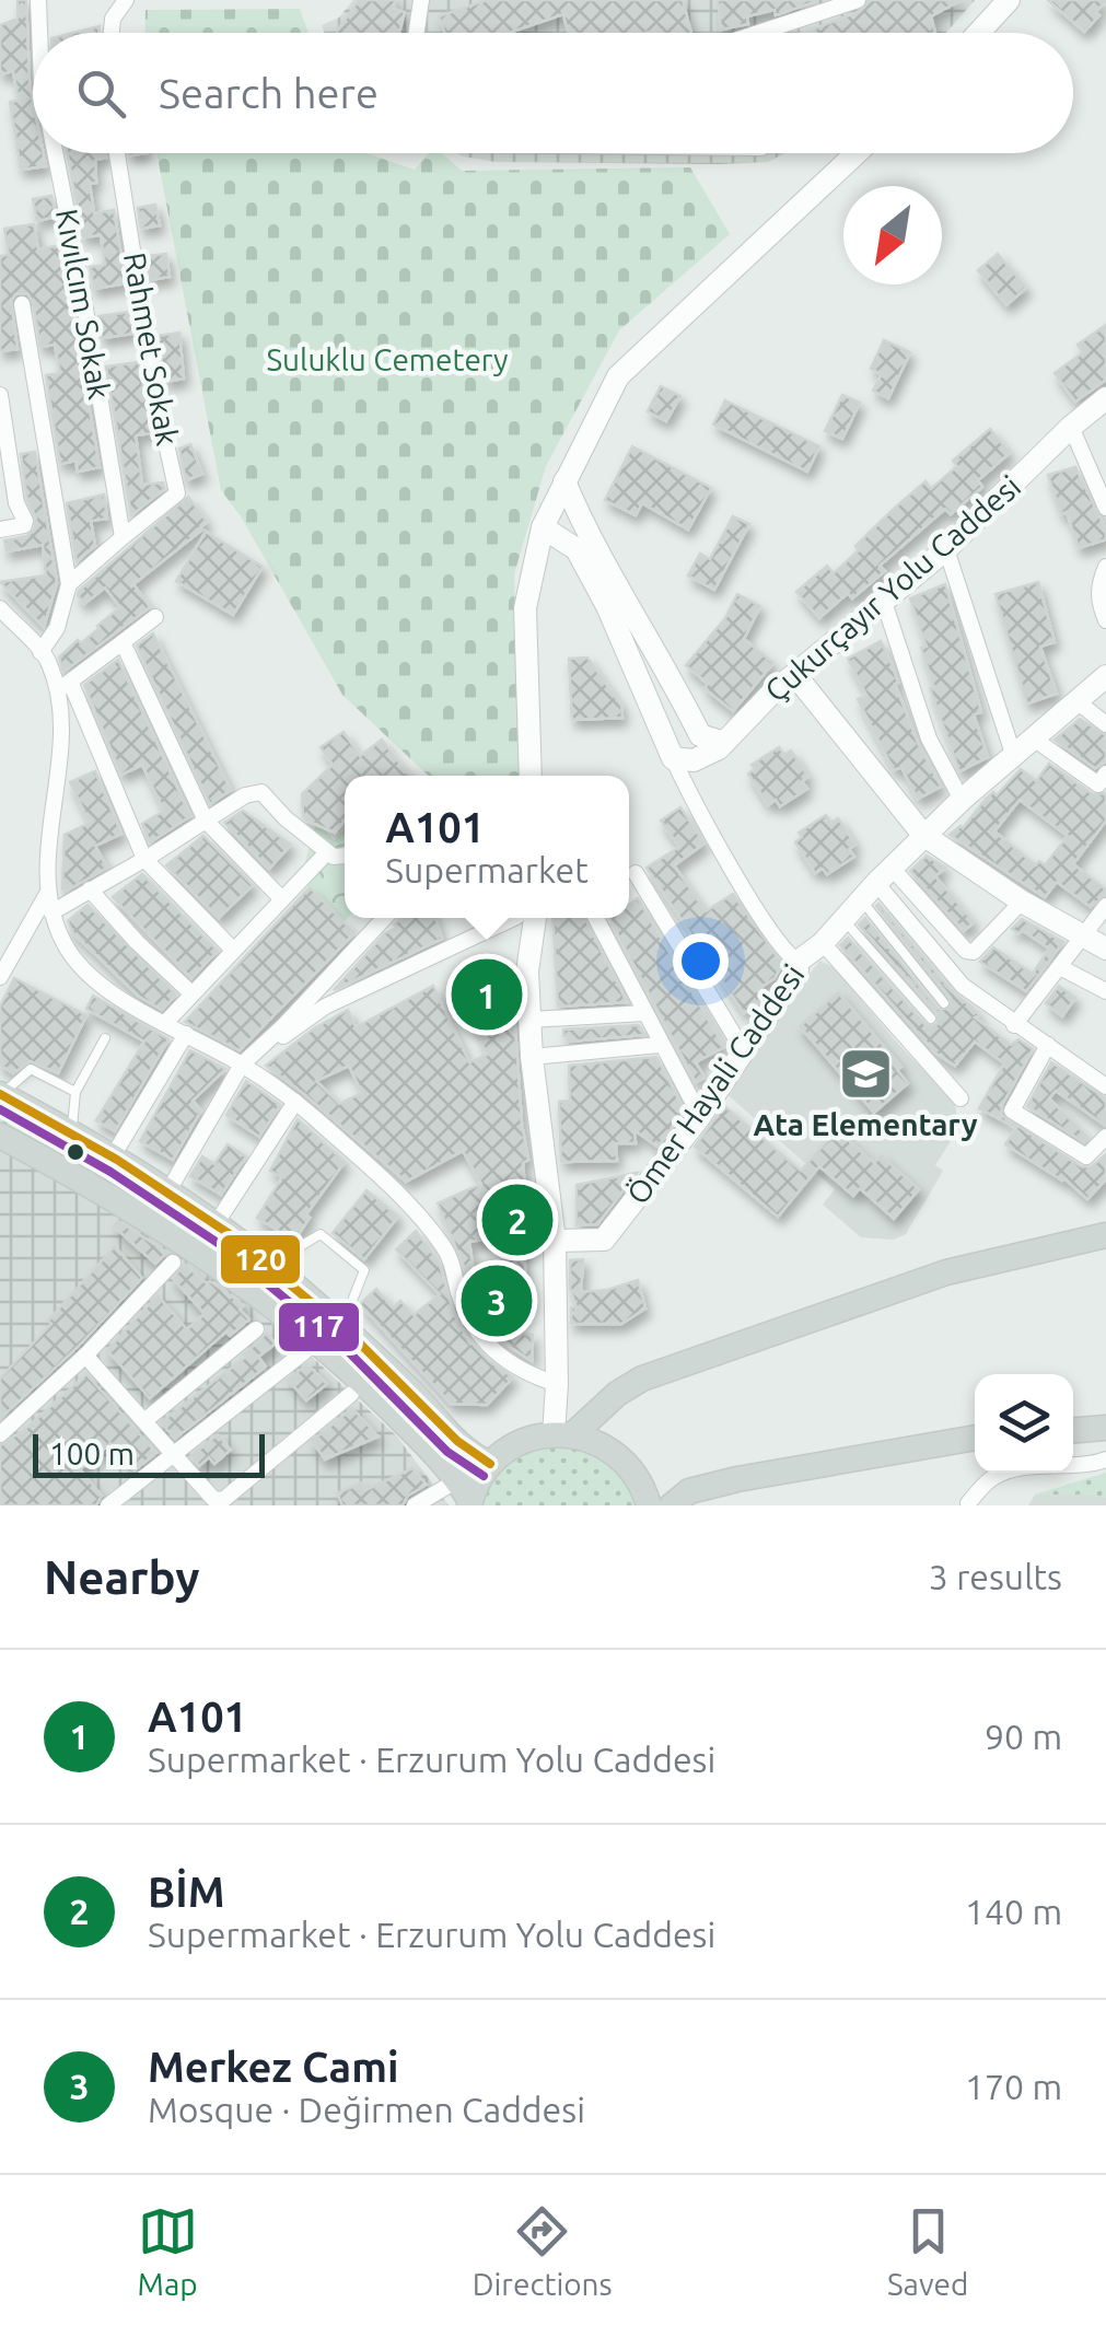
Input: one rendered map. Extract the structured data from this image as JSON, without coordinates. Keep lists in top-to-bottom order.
{
  "streets": {
    "street": [
      "Kıvılcım Sokak",
      "Rahmet Sokak",
      "Çukurçayır Yolu Caddesi",
      "Ömer Hayali Caddesi"
    ]
  },
  "crossings": [
    ["Kıvılcım Sokak", "Rahmet Sokak"]
  ],
  "parks": ["Suluklu Cemetery"],
  "places": {
    "school or university": ["Ata Elementary"]
  },
  "lines": ["transit line 120", "transit line 117"],
  "scale_bar": "100 m",
  "north": "bottom left",
  "page": {
    "search": "Search here",
    "popup": ["A101", "Supermarket"],
    "pins": ["1", "2", "3"],
    "scale": "100 m",
    "heading": ["Nearby", "3 results"],
    "list": [
      {
        "mark": "1",
        "name": "A101",
        "note": "Supermarket · Erzurum Yolu Caddesi",
        "value": "90 m"
      },
      {
        "mark": "2",
        "name": "BİM",
        "note": "Supermarket · Erzurum Yolu Caddesi",
        "value": "140 m"
      },
      {
        "mark": "3",
        "name": "Merkez Cami",
        "note": "Mosque · Değirmen Caddesi",
        "value": "170 m"
      }
    ],
    "nav": ["Map", "Directions", "Saved"]
  }
}
